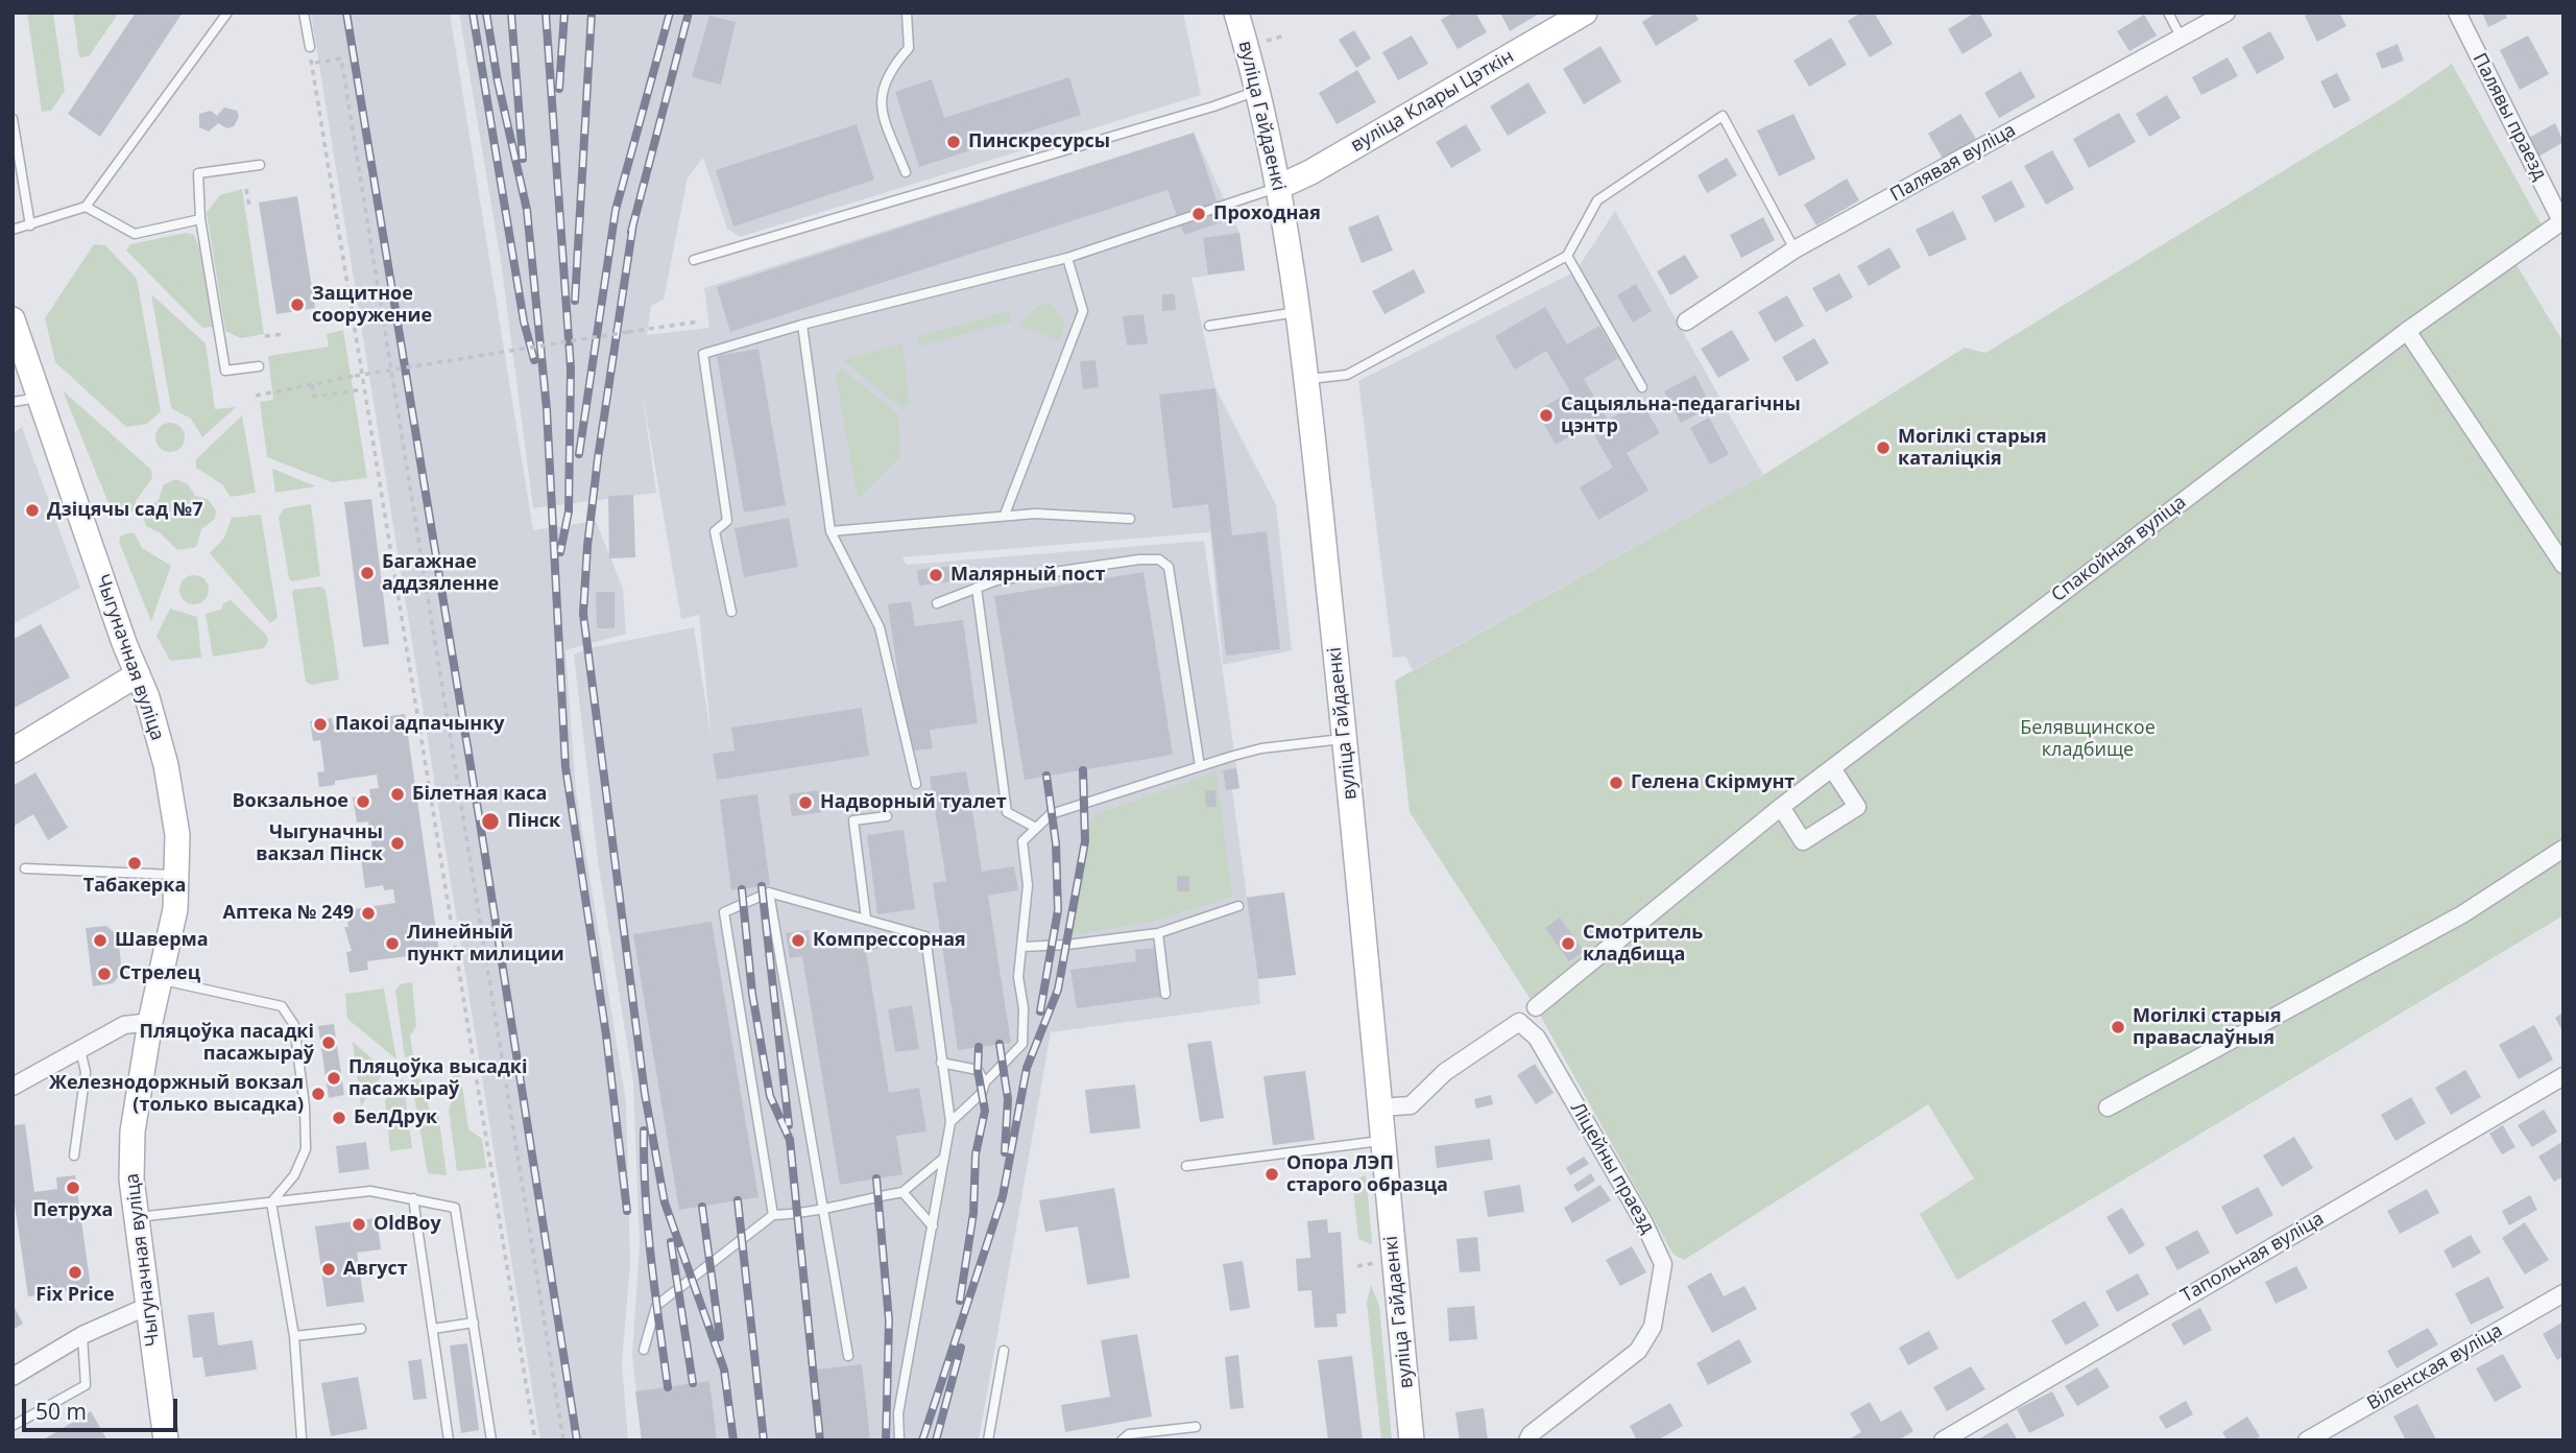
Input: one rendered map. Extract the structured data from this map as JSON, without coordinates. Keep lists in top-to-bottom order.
{
  "streets": {
    "street": [
      "вуліца Клары Цэткін",
      "вуліца Гайдаенкі",
      "Палявы праезд",
      "Палявая вуліца",
      "Спакойная вуліца",
      "Чыгуначная вуліца",
      "Ліцейны праезд",
      "Тапольная вуліца",
      "Віленская вуліца"
    ]
  },
  "crossings": [
    ["вуліца Клары Цэткін", "вуліца Гайдаенкі"],
    ["Палявы праезд", "Спакойная вуліца"],
    ["Спакойная вуліца", "Ліцейны праезд"]
  ],
  "parks": ["Белявщинское кладбище"],
  "places": [
    "Пинскресурсы",
    "Проходная",
    "Защитное сооружение",
    "Сацыяльна-педагагічны цэнтр",
    "Могілкі старыя каталіцкія",
    "Дзіцячы сад №7",
    "Багажнае аддзяленне",
    "Малярный пост",
    "Пакоі адпачынку",
    "Гелена Скірмунт",
    "Білетная каса",
    "Вокзальное",
    "Надворный туалет",
    "Пінск",
    "Чыгуначны вакзал Пінск",
    "Табакерка",
    "Аптека № 249",
    "Шаверма",
    "Компрессорная",
    "Линейный пункт милиции",
    "Смотритель кладбища",
    "Стрелец",
    "Могілкі старыя праваслаўныя",
    "Пляцоўка пасадкі пасажыраў",
    "Пляцоўка высадкі пасажыраў",
    "Железнодоржный вокзал (только высадка)",
    "БелДрук",
    "Опора ЛЭП старого образца",
    "Петруха",
    "OldBoy",
    "Август",
    "Fix Price"
  ],
  "scale_bar": "50 m"
}
